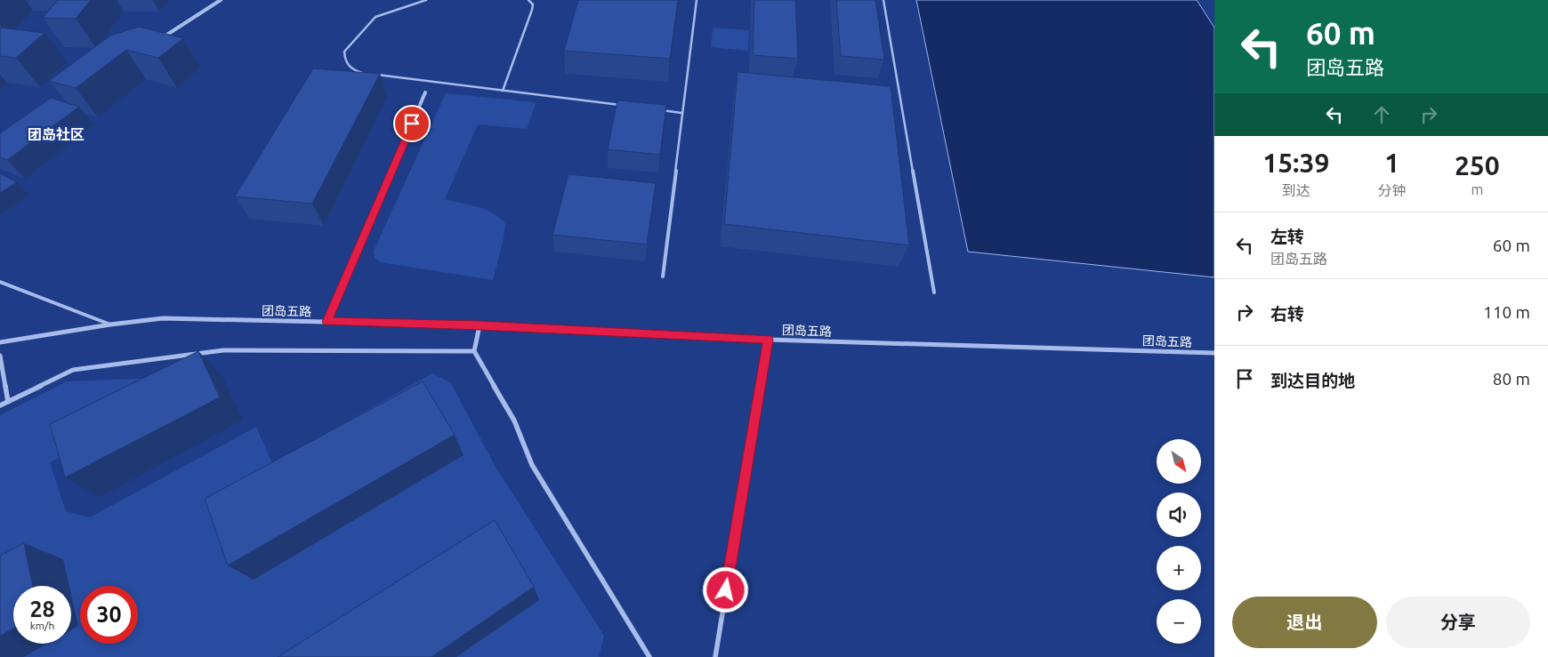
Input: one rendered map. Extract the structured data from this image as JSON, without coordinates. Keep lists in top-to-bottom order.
{
  "streets": {
    "street": ["团岛五路"]
  },
  "districts": ["团岛社区"],
  "north": "bottom right",
  "page": {
    "turn": ["60 m", "团岛五路"],
    "eta": [
      "15:39",
      "到达",
      "1",
      "分钟",
      "250",
      "m"
    ],
    "list": [
      {
        "name": "左转",
        "note": "团岛五路",
        "value": "60 m"
      },
      {
        "name": "右转",
        "value": "110 m"
      },
      {
        "name": "到达目的地",
        "value": "80 m"
      }
    ],
    "map_buttons": ["+", "−"],
    "speed": "28 km/h",
    "limit": "30",
    "buttons": ["退出", "分享"]
  }
}
